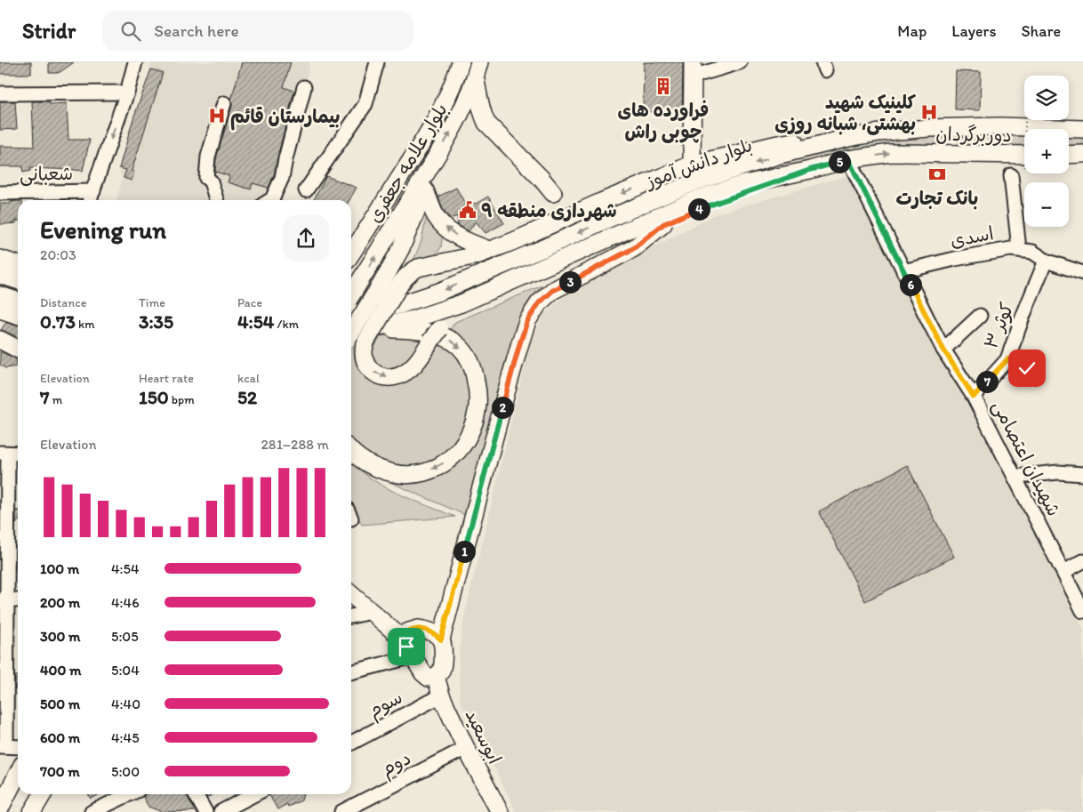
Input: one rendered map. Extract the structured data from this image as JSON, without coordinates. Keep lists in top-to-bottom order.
{
  "streets": {
    "main road": [
      "دوربرگردان",
      "بلوار علامه جعفری",
      "بلوار دانش آموز",
      "ابوسعید"
    ],
    "street": [
      "شعبانی",
      "اسدی",
      "کوثر ۳",
      "شهیدان اعتصامی",
      "سوم",
      "دوم"
    ]
  },
  "crossings": [
    ["دوربرگردان", "بلوار دانش آموز"],
    ["دوربرگردان", "شهیدان اعتصامی"],
    ["اسدی", "کوثر ۳"],
    ["اسدی", "شهیدان اعتصامی"],
    ["کوثر ۳", "شهیدان اعتصامی"],
    ["سوم", "ابوسعید"],
    ["ابوسعید", "دوم"]
  ],
  "one_way": ["دوربرگردان"],
  "places": {
    "building": ["فراورده های چوبی راش"],
    "hospital": ["کلینیک شهید بهشتی، شبانه روزی", "بیمارستان قائم"],
    "bank": ["بانک تجارت"],
    "public building": ["شهرداری منطقه ۹"]
  },
  "page": {
    "header": "Stridr",
    "search": "Search here",
    "nav": ["Map", "Layers", "Share"],
    "map_buttons": ["+", "−"],
    "pins": [
      "5",
      "4",
      "3",
      "6",
      "7",
      "2",
      "1"
    ],
    "heading": ["Evening run", "20:03"],
    "stats": [
      ["Distance", "0.73 km"],
      ["Time", "3:35"],
      ["Pace", "4:54 /km"],
      ["Elevation", "7 m"],
      ["Heart rate", "150 bpm"],
      ["kcal", "52"]
    ],
    "chart": ["Elevation", "281–288 m"],
    "list": [
      {
        "name": "100 m",
        "note": "4:54"
      },
      {
        "name": "200 m",
        "note": "4:46"
      },
      {
        "name": "300 m",
        "note": "5:05"
      },
      {
        "name": "400 m",
        "note": "5:04"
      },
      {
        "name": "500 m",
        "note": "4:40"
      },
      {
        "name": "600 m",
        "note": "4:45"
      },
      {
        "name": "700 m",
        "note": "5:00"
      }
    ]
  }
}
